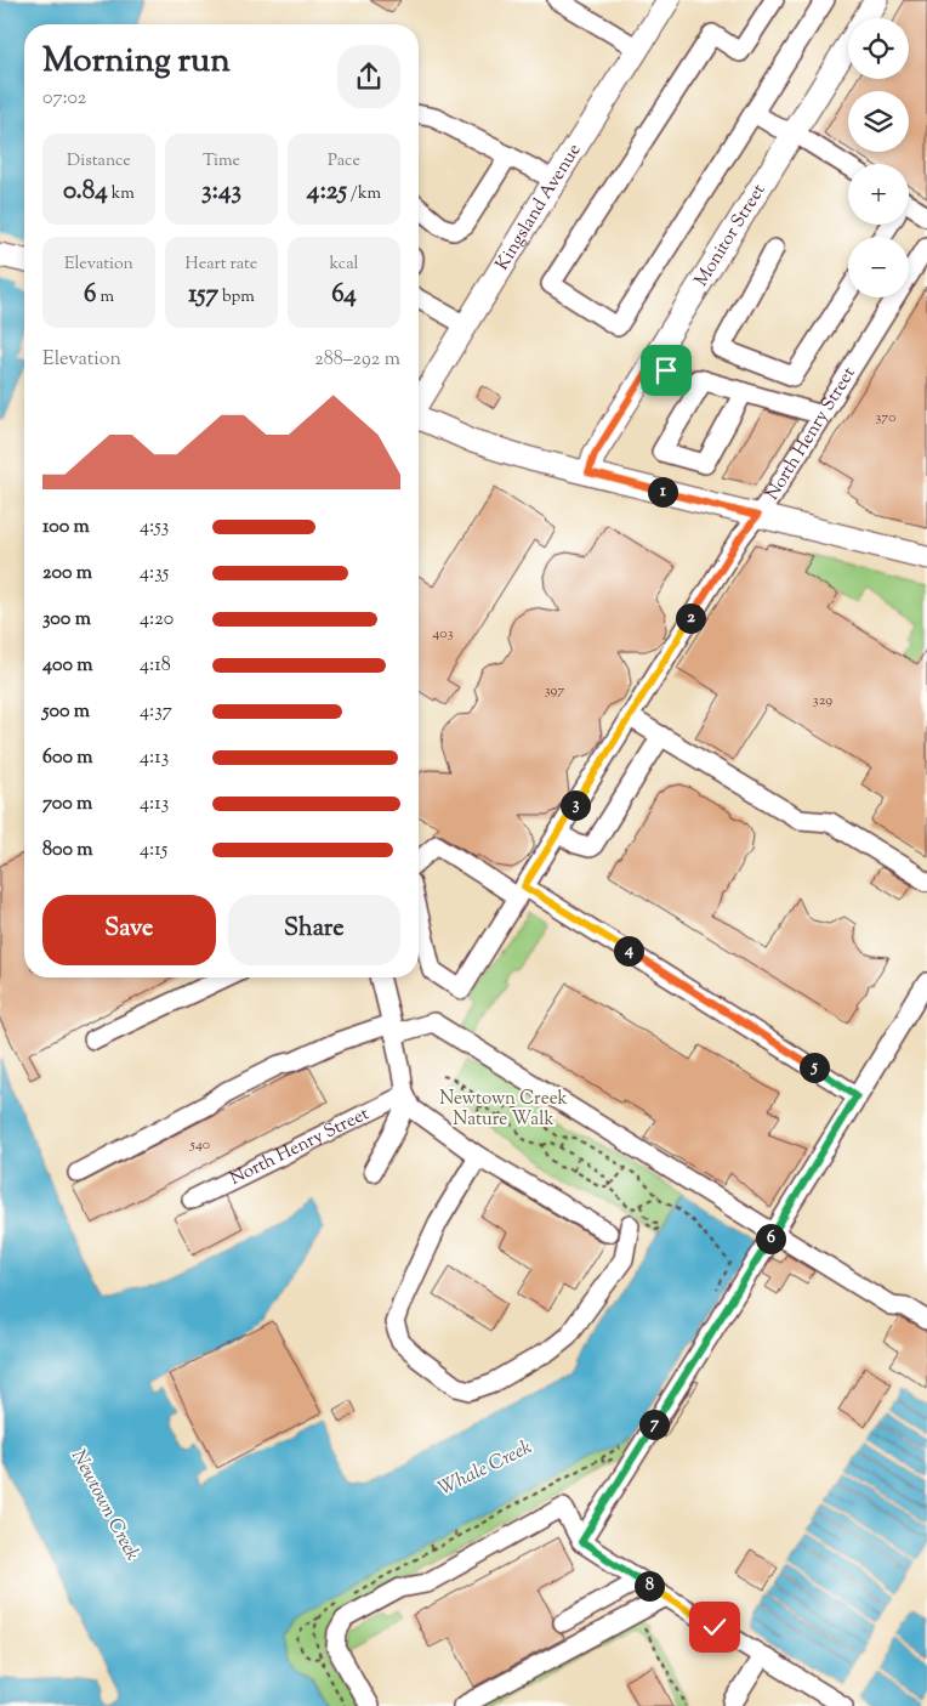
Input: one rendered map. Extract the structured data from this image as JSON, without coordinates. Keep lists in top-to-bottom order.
{
  "streets": {
    "main road": ["Kingsland Avenue", "Monitor Street"],
    "street": ["North Henry Street"]
  },
  "water": ["Whale Creek", "Newtown Creek"],
  "parks": ["Newtown Creek Nature Walk"],
  "house_numbers": [
    "370",
    "403",
    "397",
    "329",
    "540"
  ],
  "page": {
    "map_buttons": ["+", "−"],
    "heading": ["Morning run", "07:02"],
    "stats": [
      ["Distance", "0.84 km"],
      ["Time", "3:43"],
      ["Pace", "4:25 /km"],
      ["Elevation", "6 m"],
      ["Heart rate", "157 bpm"],
      ["kcal", "64"]
    ],
    "chart": ["Elevation", "288–292 m"],
    "pins": [
      "1",
      "2",
      "3",
      "4",
      "5",
      "6",
      "7",
      "8"
    ],
    "list": [
      {
        "name": "100 m",
        "note": "4:53"
      },
      {
        "name": "200 m",
        "note": "4:35"
      },
      {
        "name": "300 m",
        "note": "4:20"
      },
      {
        "name": "400 m",
        "note": "4:18"
      },
      {
        "name": "500 m",
        "note": "4:37"
      },
      {
        "name": "600 m",
        "note": "4:13"
      },
      {
        "name": "700 m",
        "note": "4:13"
      },
      {
        "name": "800 m",
        "note": "4:15"
      }
    ],
    "buttons": ["Save", "Share"]
  }
}
